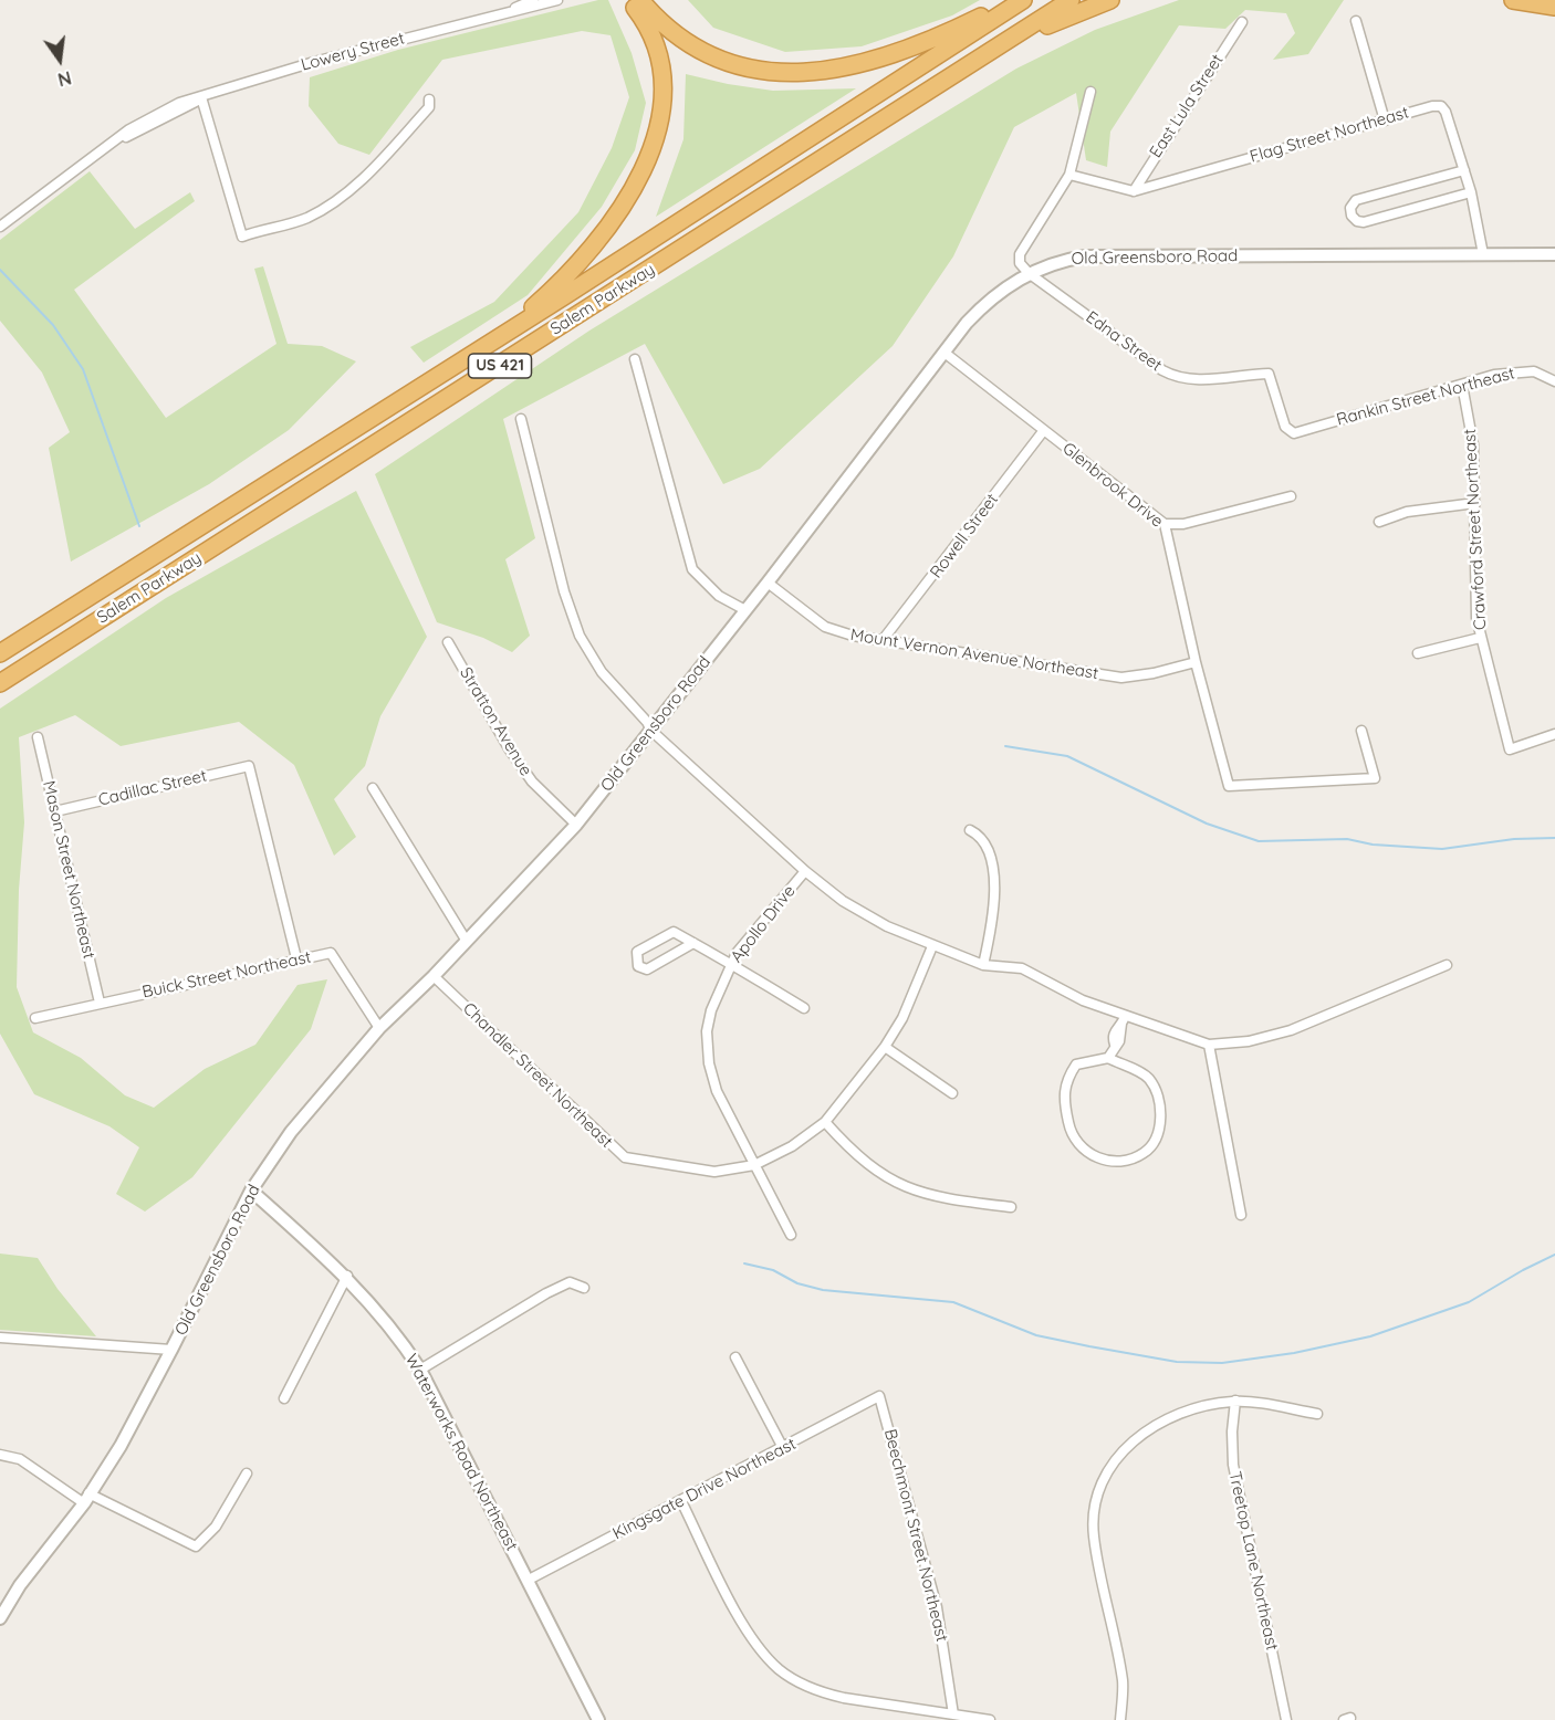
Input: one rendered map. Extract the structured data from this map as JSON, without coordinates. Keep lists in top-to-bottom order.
{
  "streets": {
    "highway": ["Salem Parkway", "US 421"],
    "street": [
      "Lowery Street",
      "East Lula Street",
      "Flag Street Northeast",
      "Old Greensboro Road",
      "Edna Street",
      "Rankin Street Northeast",
      "Glenbrook Drive",
      "Crawford Street Northeast",
      "Rowell Street",
      "Mount Vernon Avenue Northeast",
      "Stratton Avenue",
      "Cadillac Street",
      "Mason Street Northeast",
      "Apollo Drive",
      "Buick Street Northeast",
      "Chandler Street Northeast",
      "Waterworks Road Northeast",
      "Kingsgate Drive Northeast",
      "Beechmont Street Northeast",
      "Treetop Lane Northeast"
    ]
  },
  "crossings": [
    ["East Lula Street", "Flag Street Northeast"],
    ["Flag Street Northeast", "Old Greensboro Road"],
    ["Old Greensboro Road", "Edna Street"],
    ["Old Greensboro Road", "Glenbrook Drive"],
    ["Old Greensboro Road", "Mount Vernon Avenue Northeast"],
    ["Old Greensboro Road", "Stratton Avenue"],
    ["Old Greensboro Road", "Buick Street Northeast"],
    ["Old Greensboro Road", "Chandler Street Northeast"],
    ["Old Greensboro Road", "Waterworks Road Northeast"],
    ["Edna Street", "Rankin Street Northeast"],
    ["Rankin Street Northeast", "Crawford Street Northeast"],
    ["Glenbrook Drive", "Rowell Street"],
    ["Glenbrook Drive", "Mount Vernon Avenue Northeast"],
    ["Rowell Street", "Mount Vernon Avenue Northeast"],
    ["Cadillac Street", "Mason Street Northeast"],
    ["Cadillac Street", "Buick Street Northeast"],
    ["Mason Street Northeast", "Buick Street Northeast"],
    ["Apollo Drive", "Chandler Street Northeast"],
    ["Waterworks Road Northeast", "Kingsgate Drive Northeast"],
    ["Kingsgate Drive Northeast", "Beechmont Street Northeast"]
  ],
  "north": "bottom"
}
